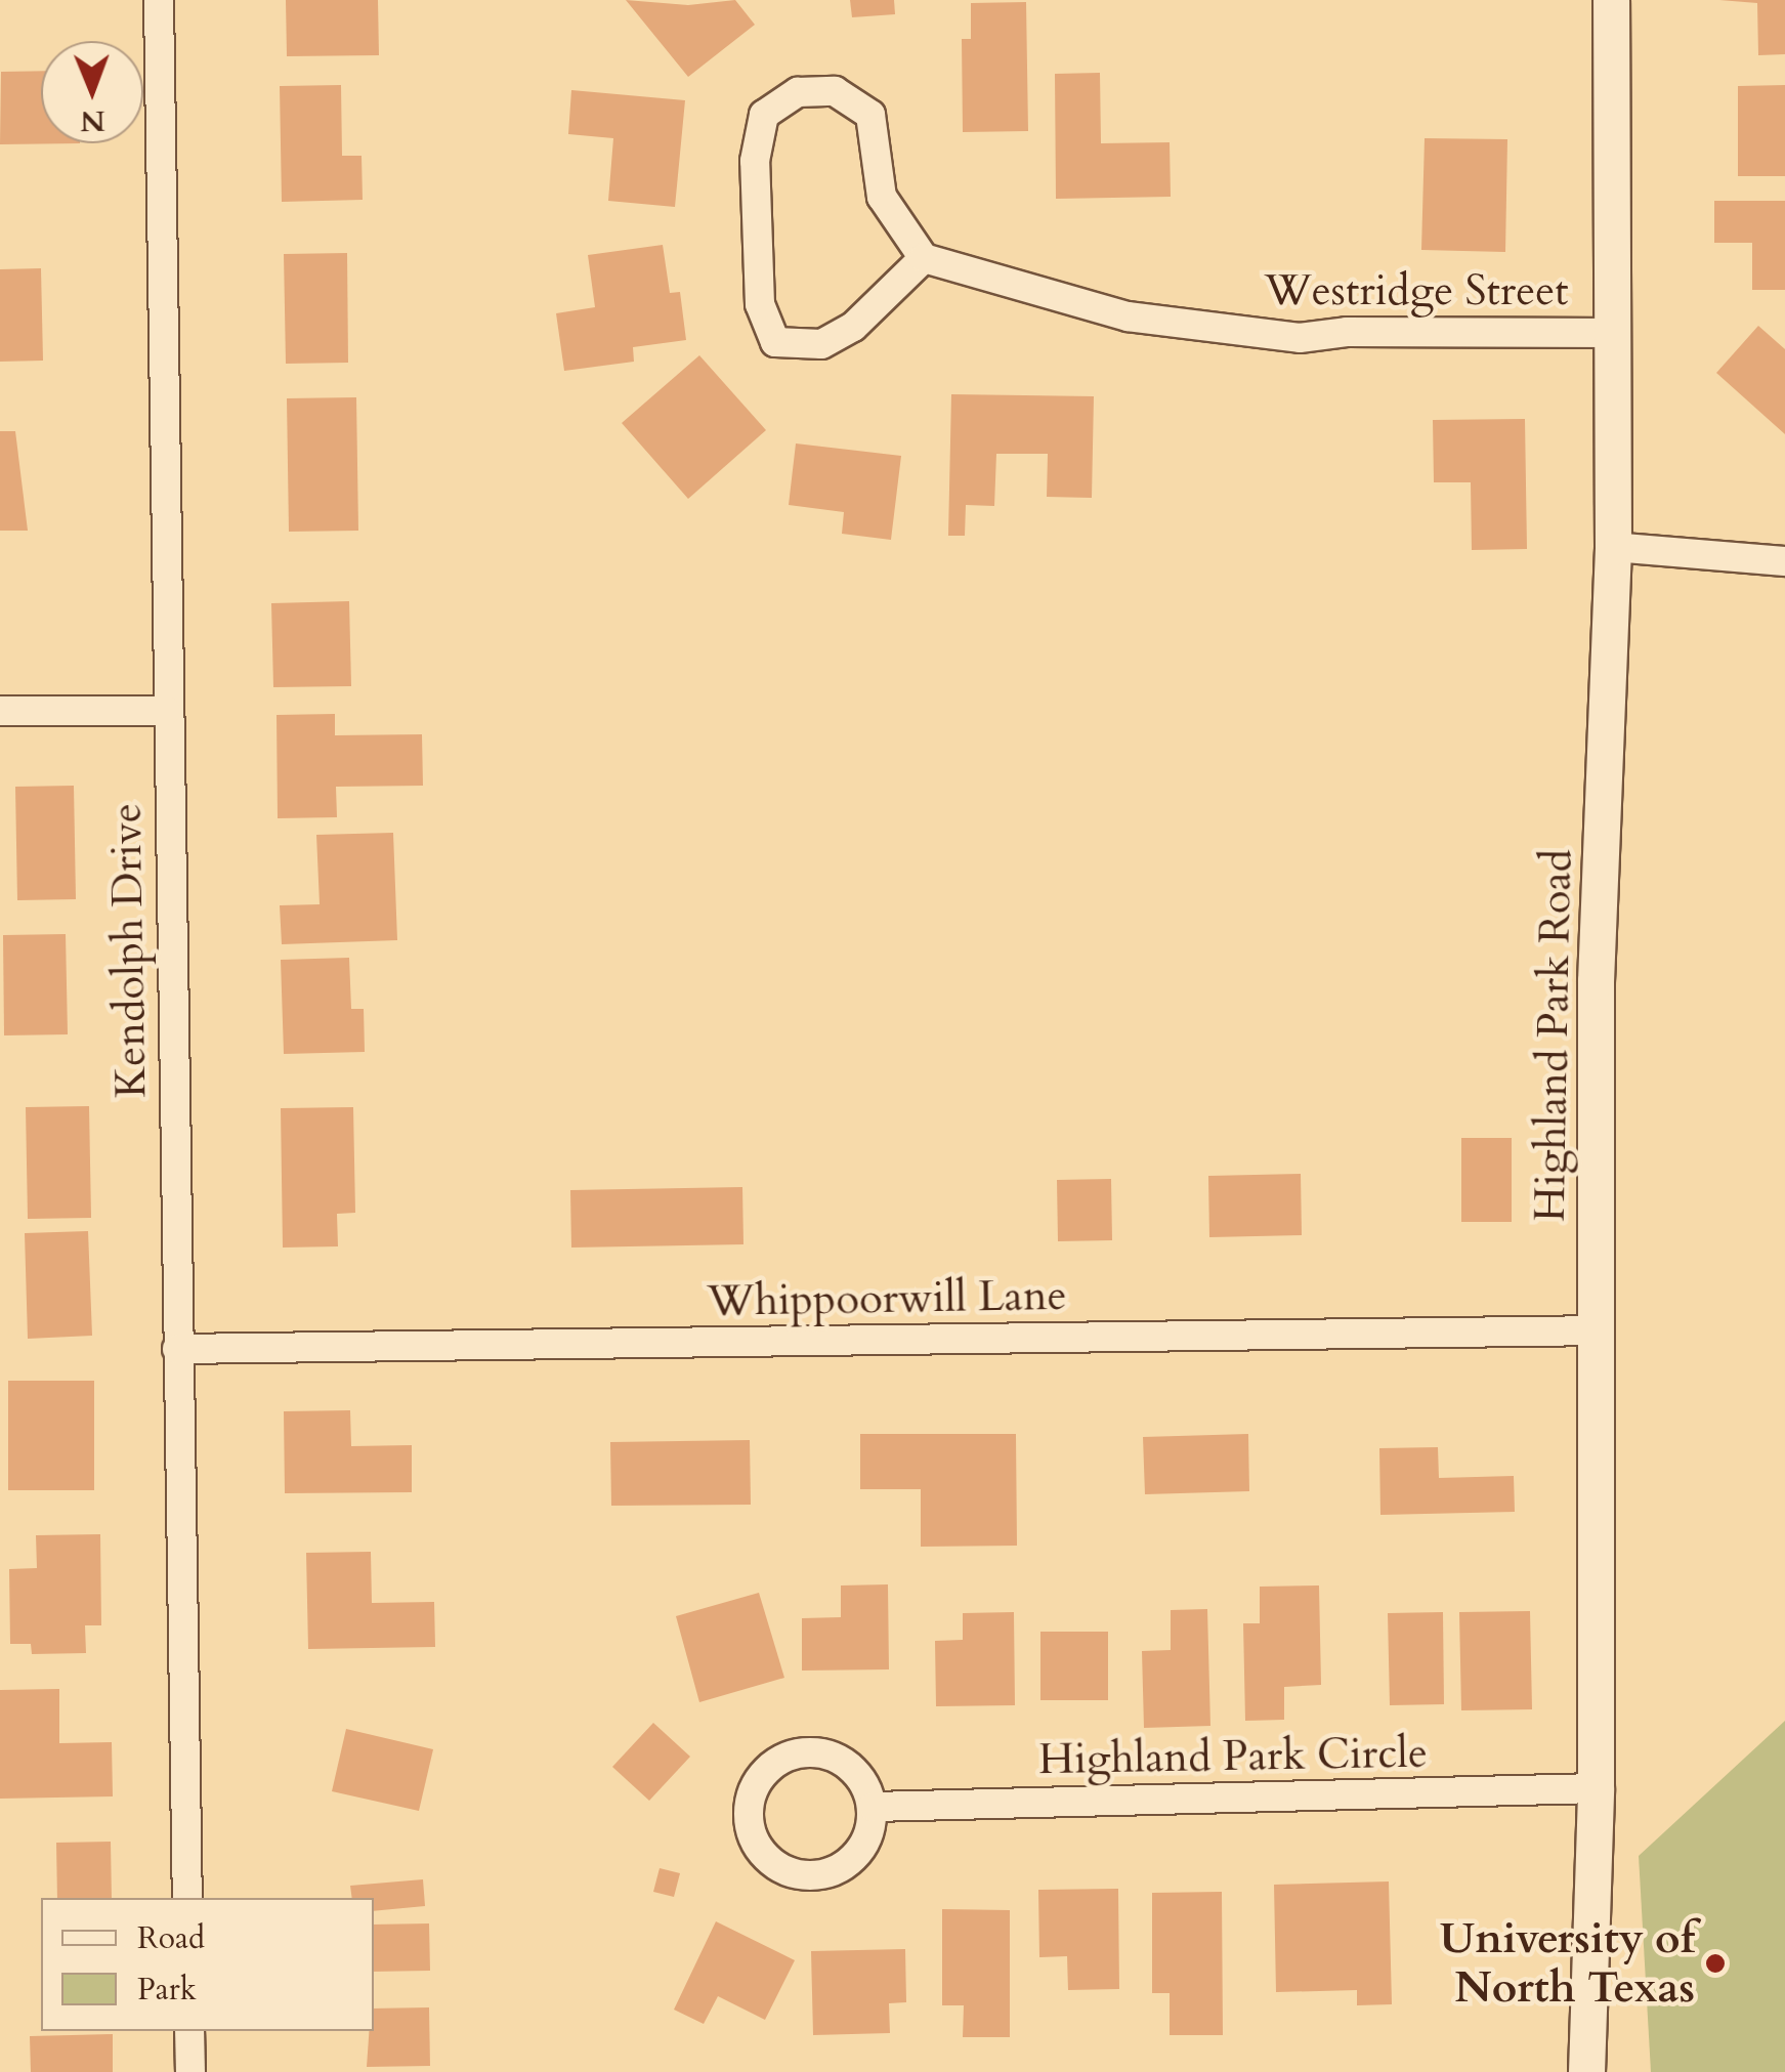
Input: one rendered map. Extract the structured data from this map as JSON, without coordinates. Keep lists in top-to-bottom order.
{
  "streets": {
    "street": [
      "Westridge Street",
      "Kendolph Drive",
      "Highland Park Road",
      "Whippoorwill Lane",
      "Highland Park Circle"
    ]
  },
  "crossings": [
    ["Westridge Street", "Highland Park Road"],
    ["Kendolph Drive", "Whippoorwill Lane"],
    ["Highland Park Road", "Whippoorwill Lane"],
    ["Highland Park Road", "Highland Park Circle"]
  ],
  "places": ["University of North Texas"],
  "legend": ["Road", "Park"],
  "north": "bottom"
}
